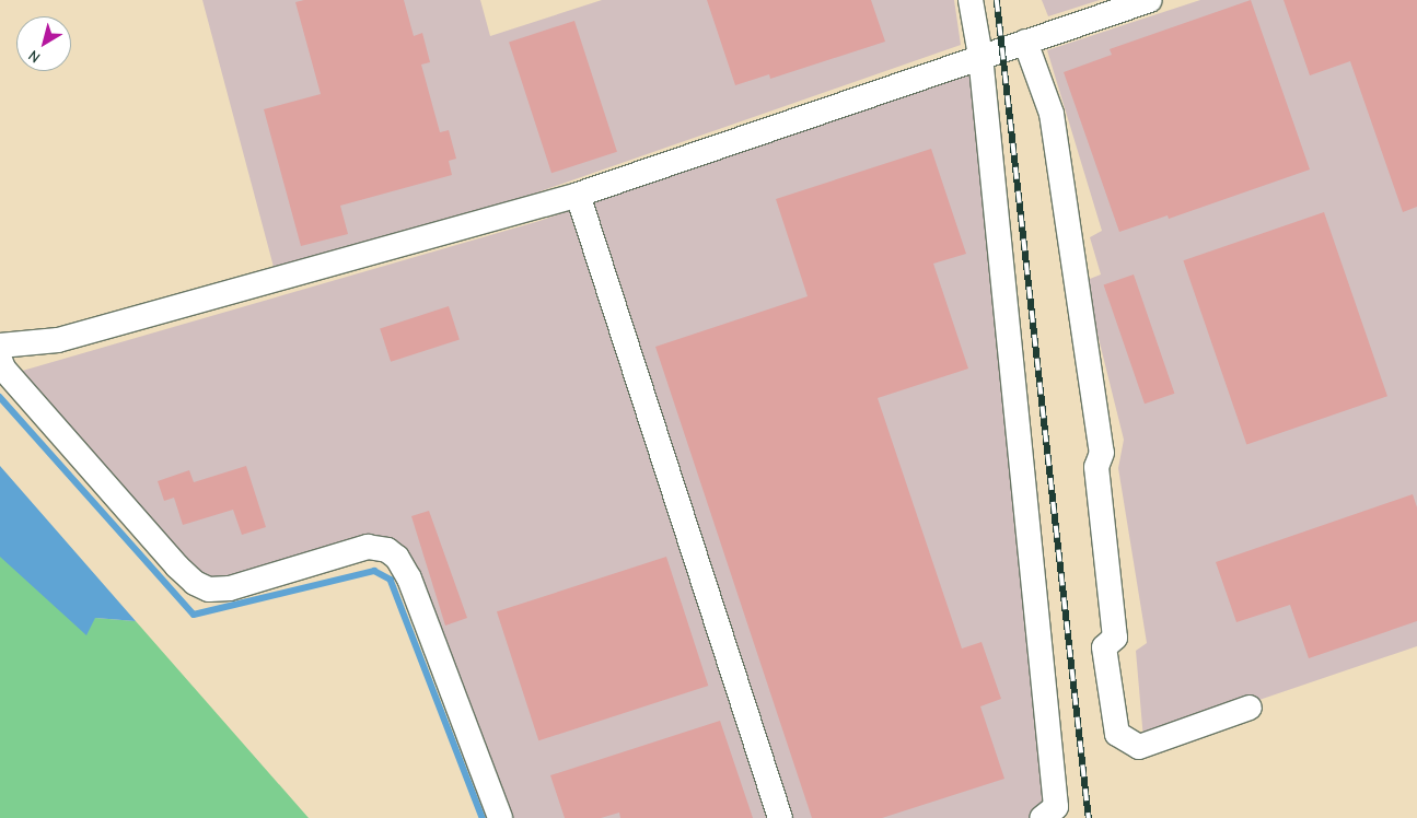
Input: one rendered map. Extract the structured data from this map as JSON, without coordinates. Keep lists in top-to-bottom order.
{
  "north": "bottom left"
}
